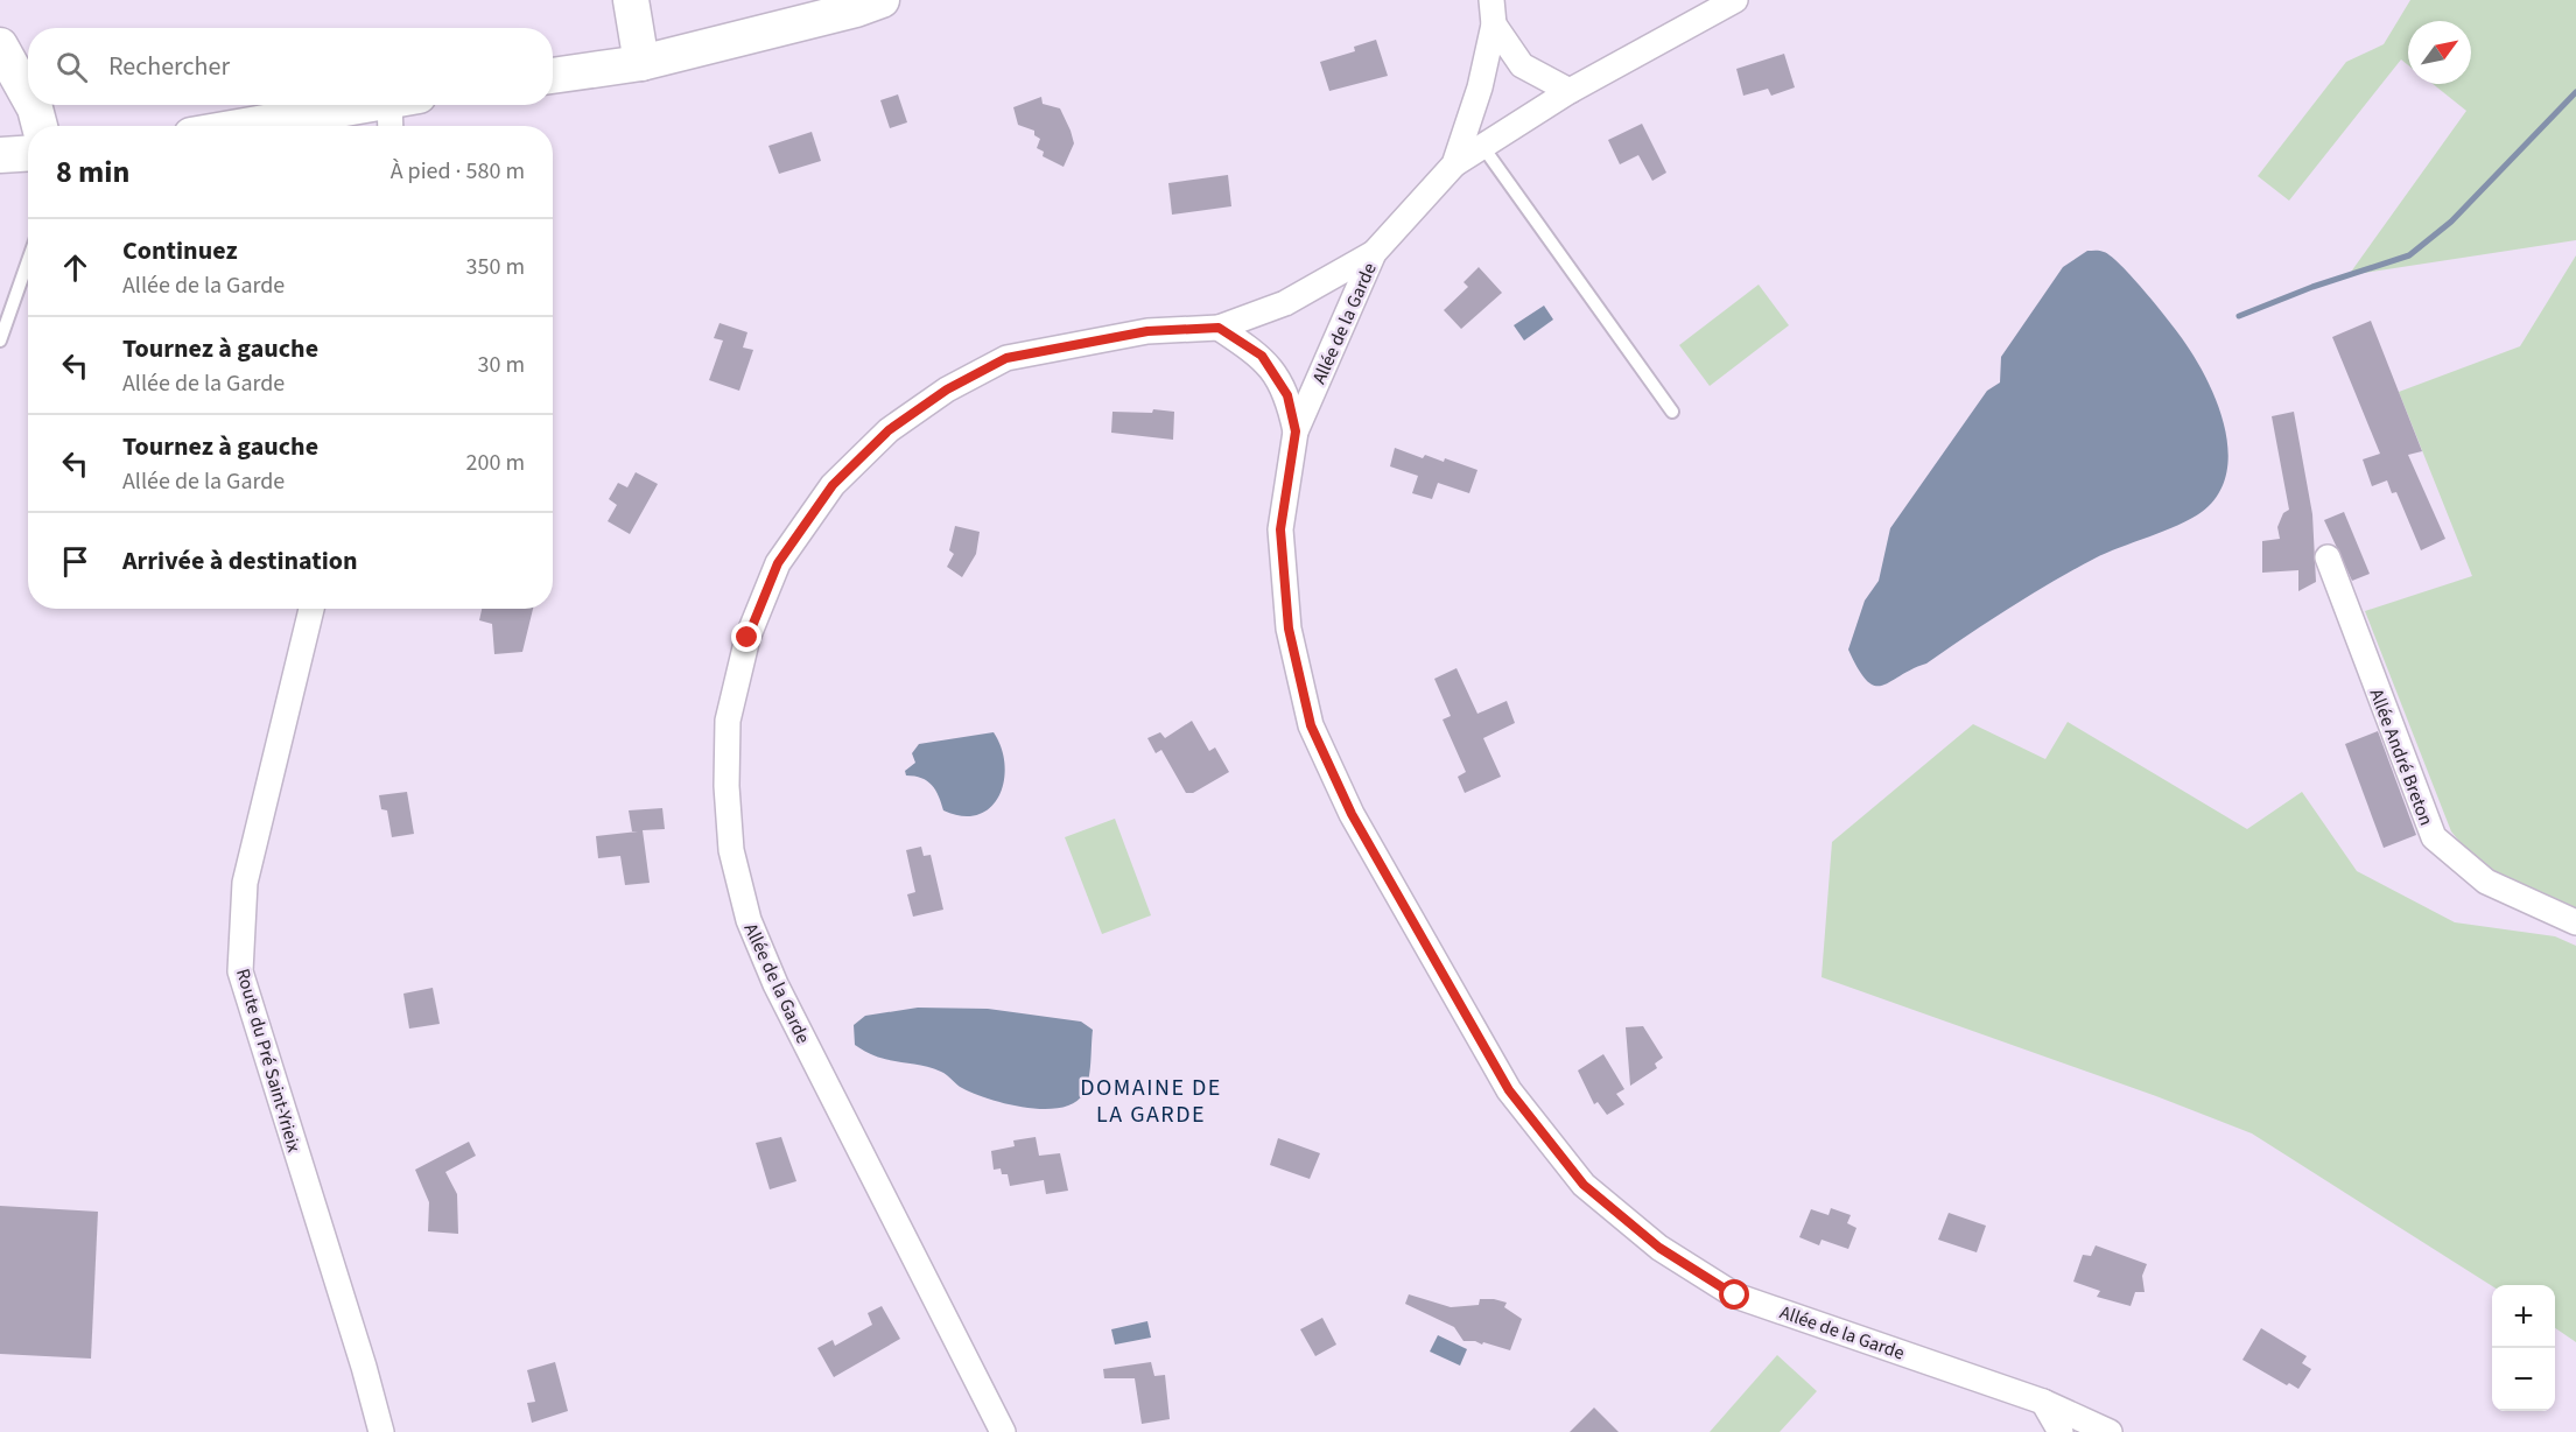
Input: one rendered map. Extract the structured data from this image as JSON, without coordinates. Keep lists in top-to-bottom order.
{
  "streets": {
    "street": ["Allée de la Garde", "Allée André Breton", "Route du Pré Saint-Yrieix"]
  },
  "districts": ["DOMAINE DE LA GARDE"],
  "north": "top right",
  "page": {
    "search": "Rechercher",
    "heading": ["8 min", "À pied · 580 m"],
    "list": [
      ["Continuez", "Allée de la Garde", "350 m"],
      ["Tournez à gauche", "Allée de la Garde", "30 m"],
      ["Tournez à gauche", "Allée de la Garde", "200 m"],
      "Arrivée à destination"
    ],
    "map_buttons": ["+", "−"]
  }
}
